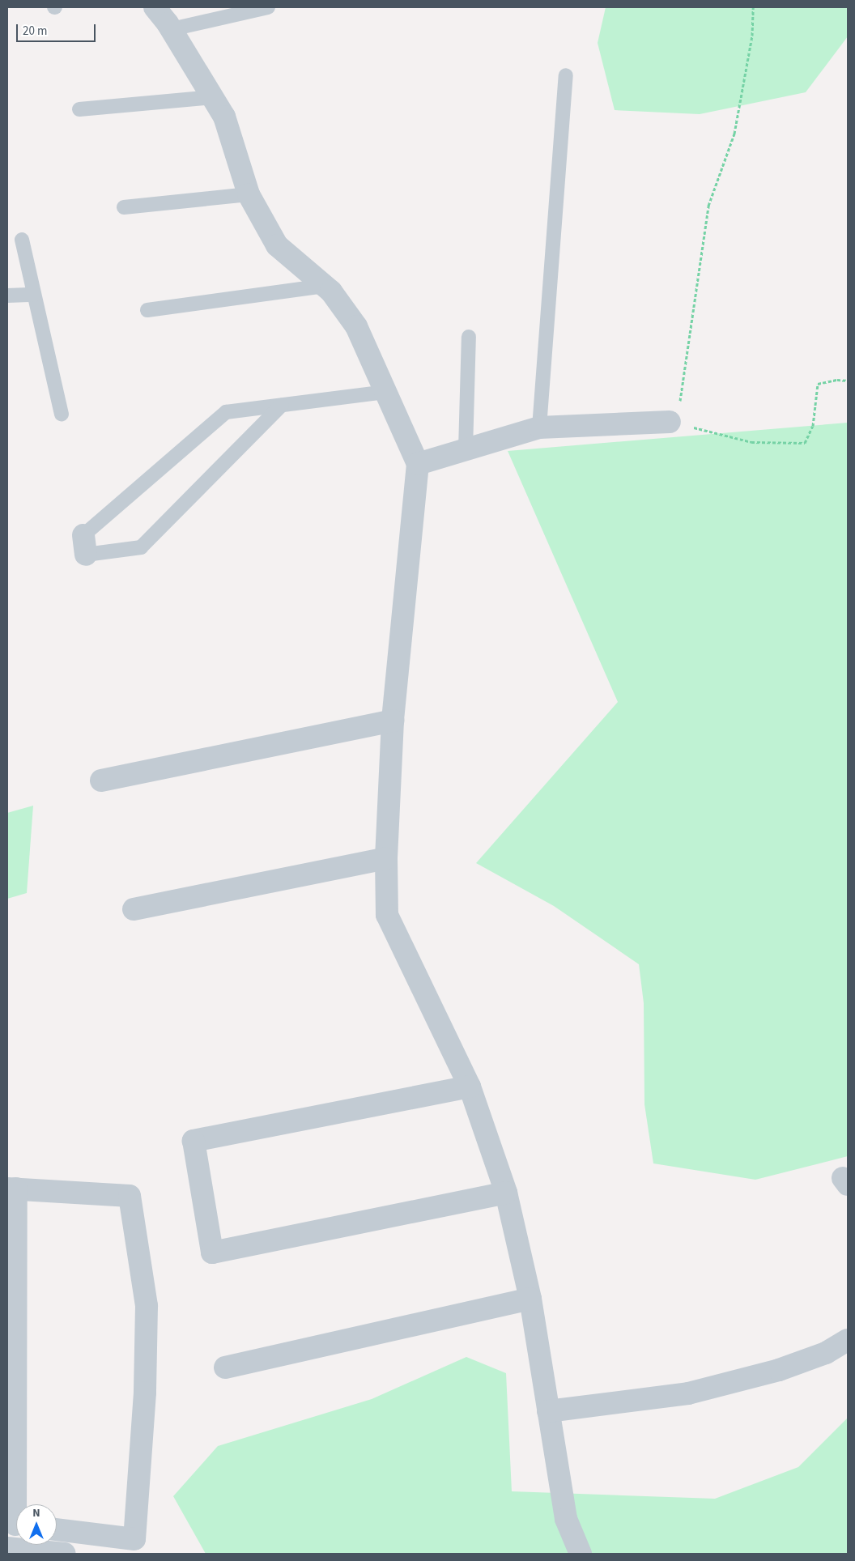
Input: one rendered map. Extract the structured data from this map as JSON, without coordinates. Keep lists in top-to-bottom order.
{
  "scale_bar": "20 m",
  "north": "top"
}
